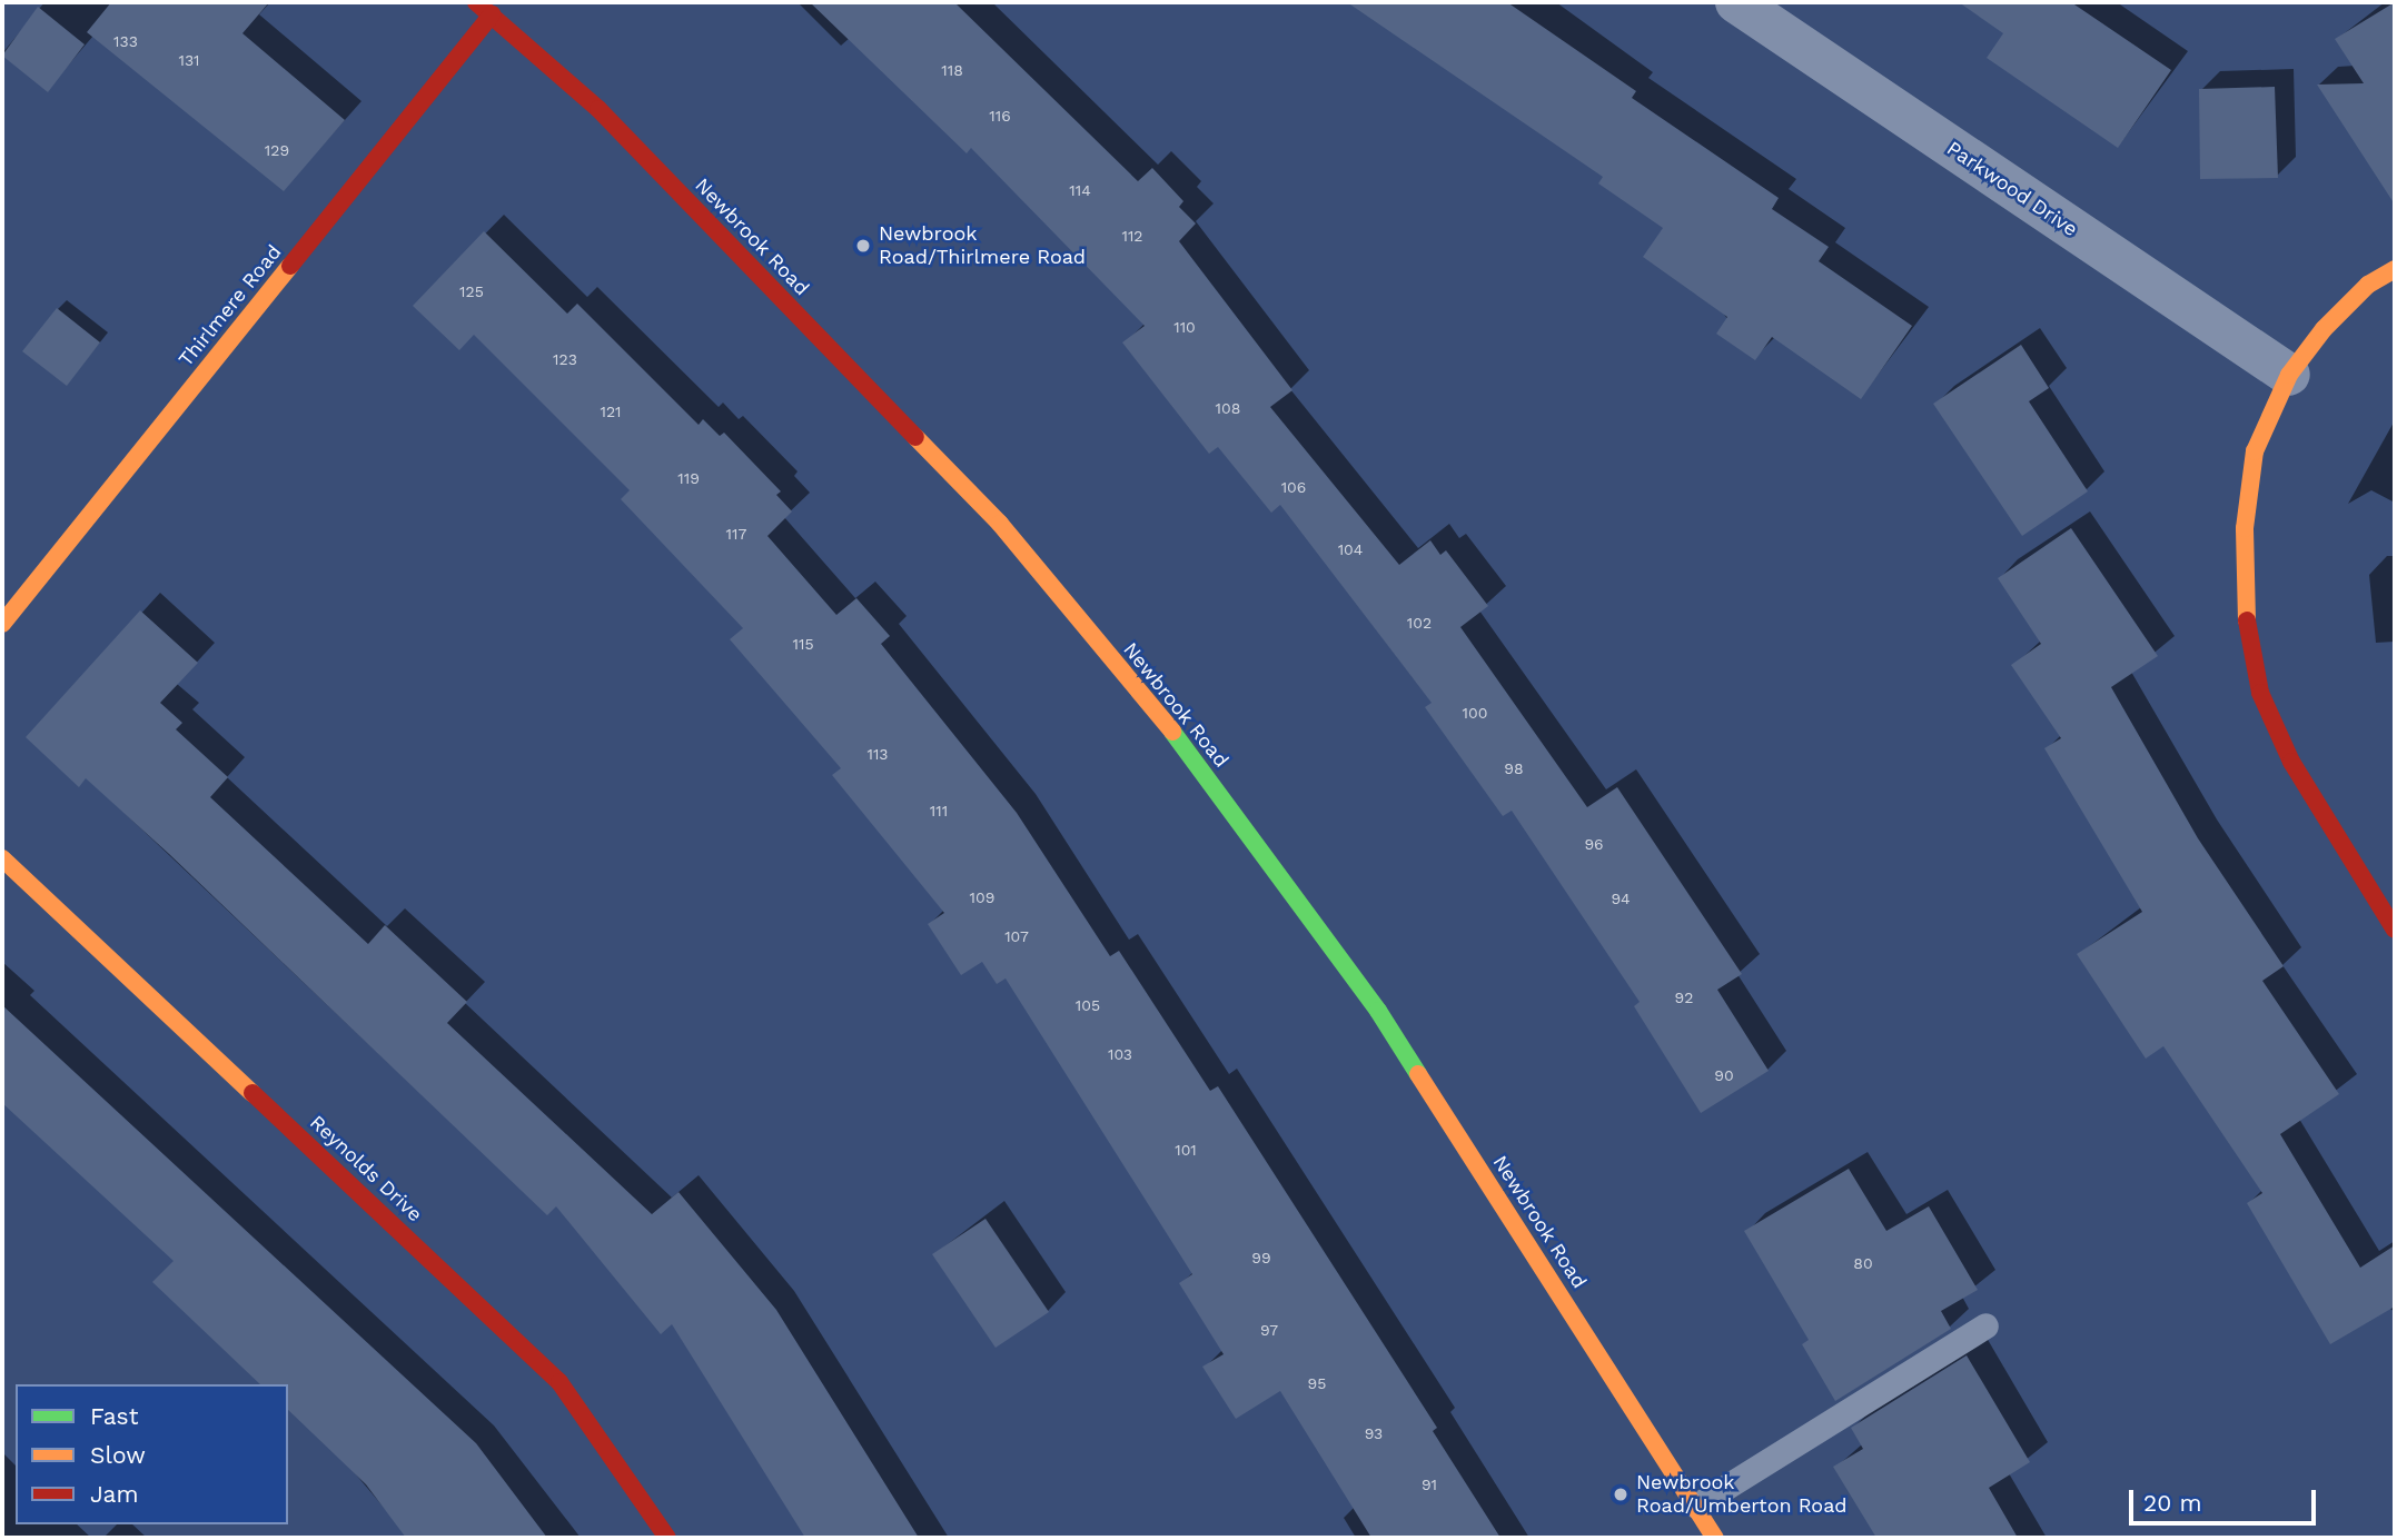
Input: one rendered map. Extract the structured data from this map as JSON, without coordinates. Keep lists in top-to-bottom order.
{
  "streets": {
    "main road": ["Newbrook Road", "Thirlmere Road", "Reynolds Drive"],
    "street": ["Parkwood Drive"]
  },
  "crossings": [
    ["Newbrook Road", "Thirlmere Road"]
  ],
  "places": ["Newbrook Road/Thirlmere Road", "Newbrook Road/Umberton Road"],
  "house_numbers": [
    "133",
    "131",
    "118",
    "116",
    "129",
    "114",
    "112",
    "125",
    "110",
    "123",
    "108",
    "121",
    "119",
    "106",
    "117",
    "104",
    "102",
    "115",
    "100",
    "113",
    "98",
    "111",
    "96",
    "109",
    "94",
    "107",
    "92",
    "105",
    "103",
    "90",
    "101",
    "99",
    "80",
    "97",
    "95",
    "93",
    "91"
  ],
  "legend": ["Fast", "Slow", "Jam"],
  "scale_bar": "20 m"
}
